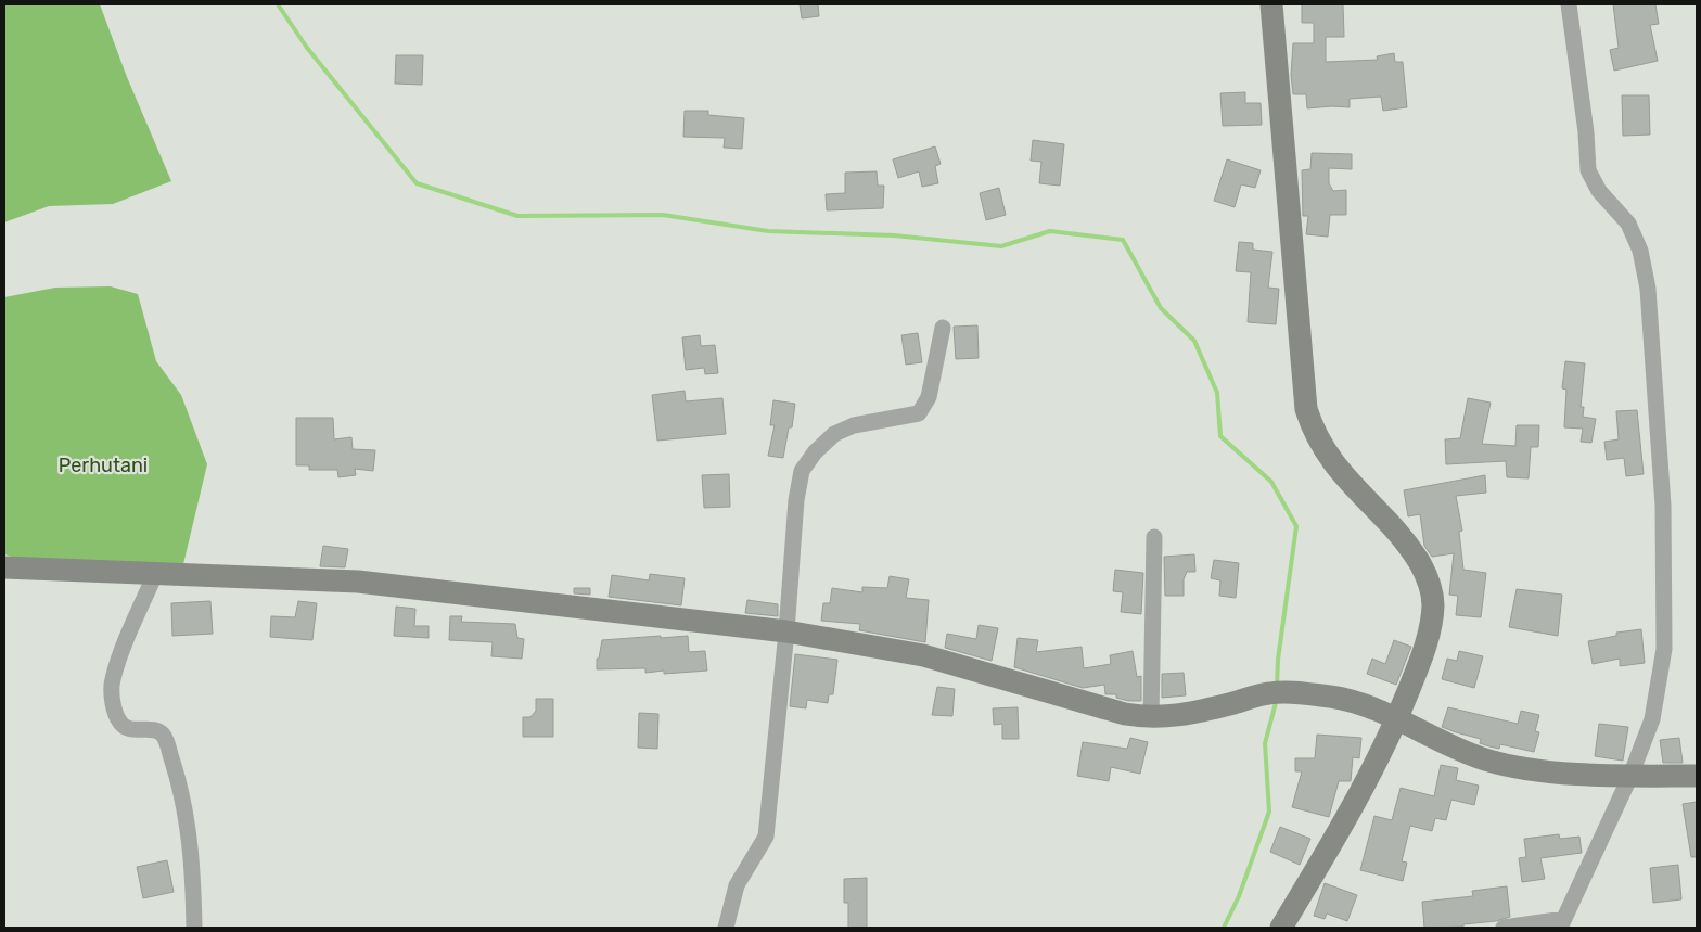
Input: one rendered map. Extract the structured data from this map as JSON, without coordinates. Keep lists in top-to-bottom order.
{
  "parks": ["Perhutani"]
}
